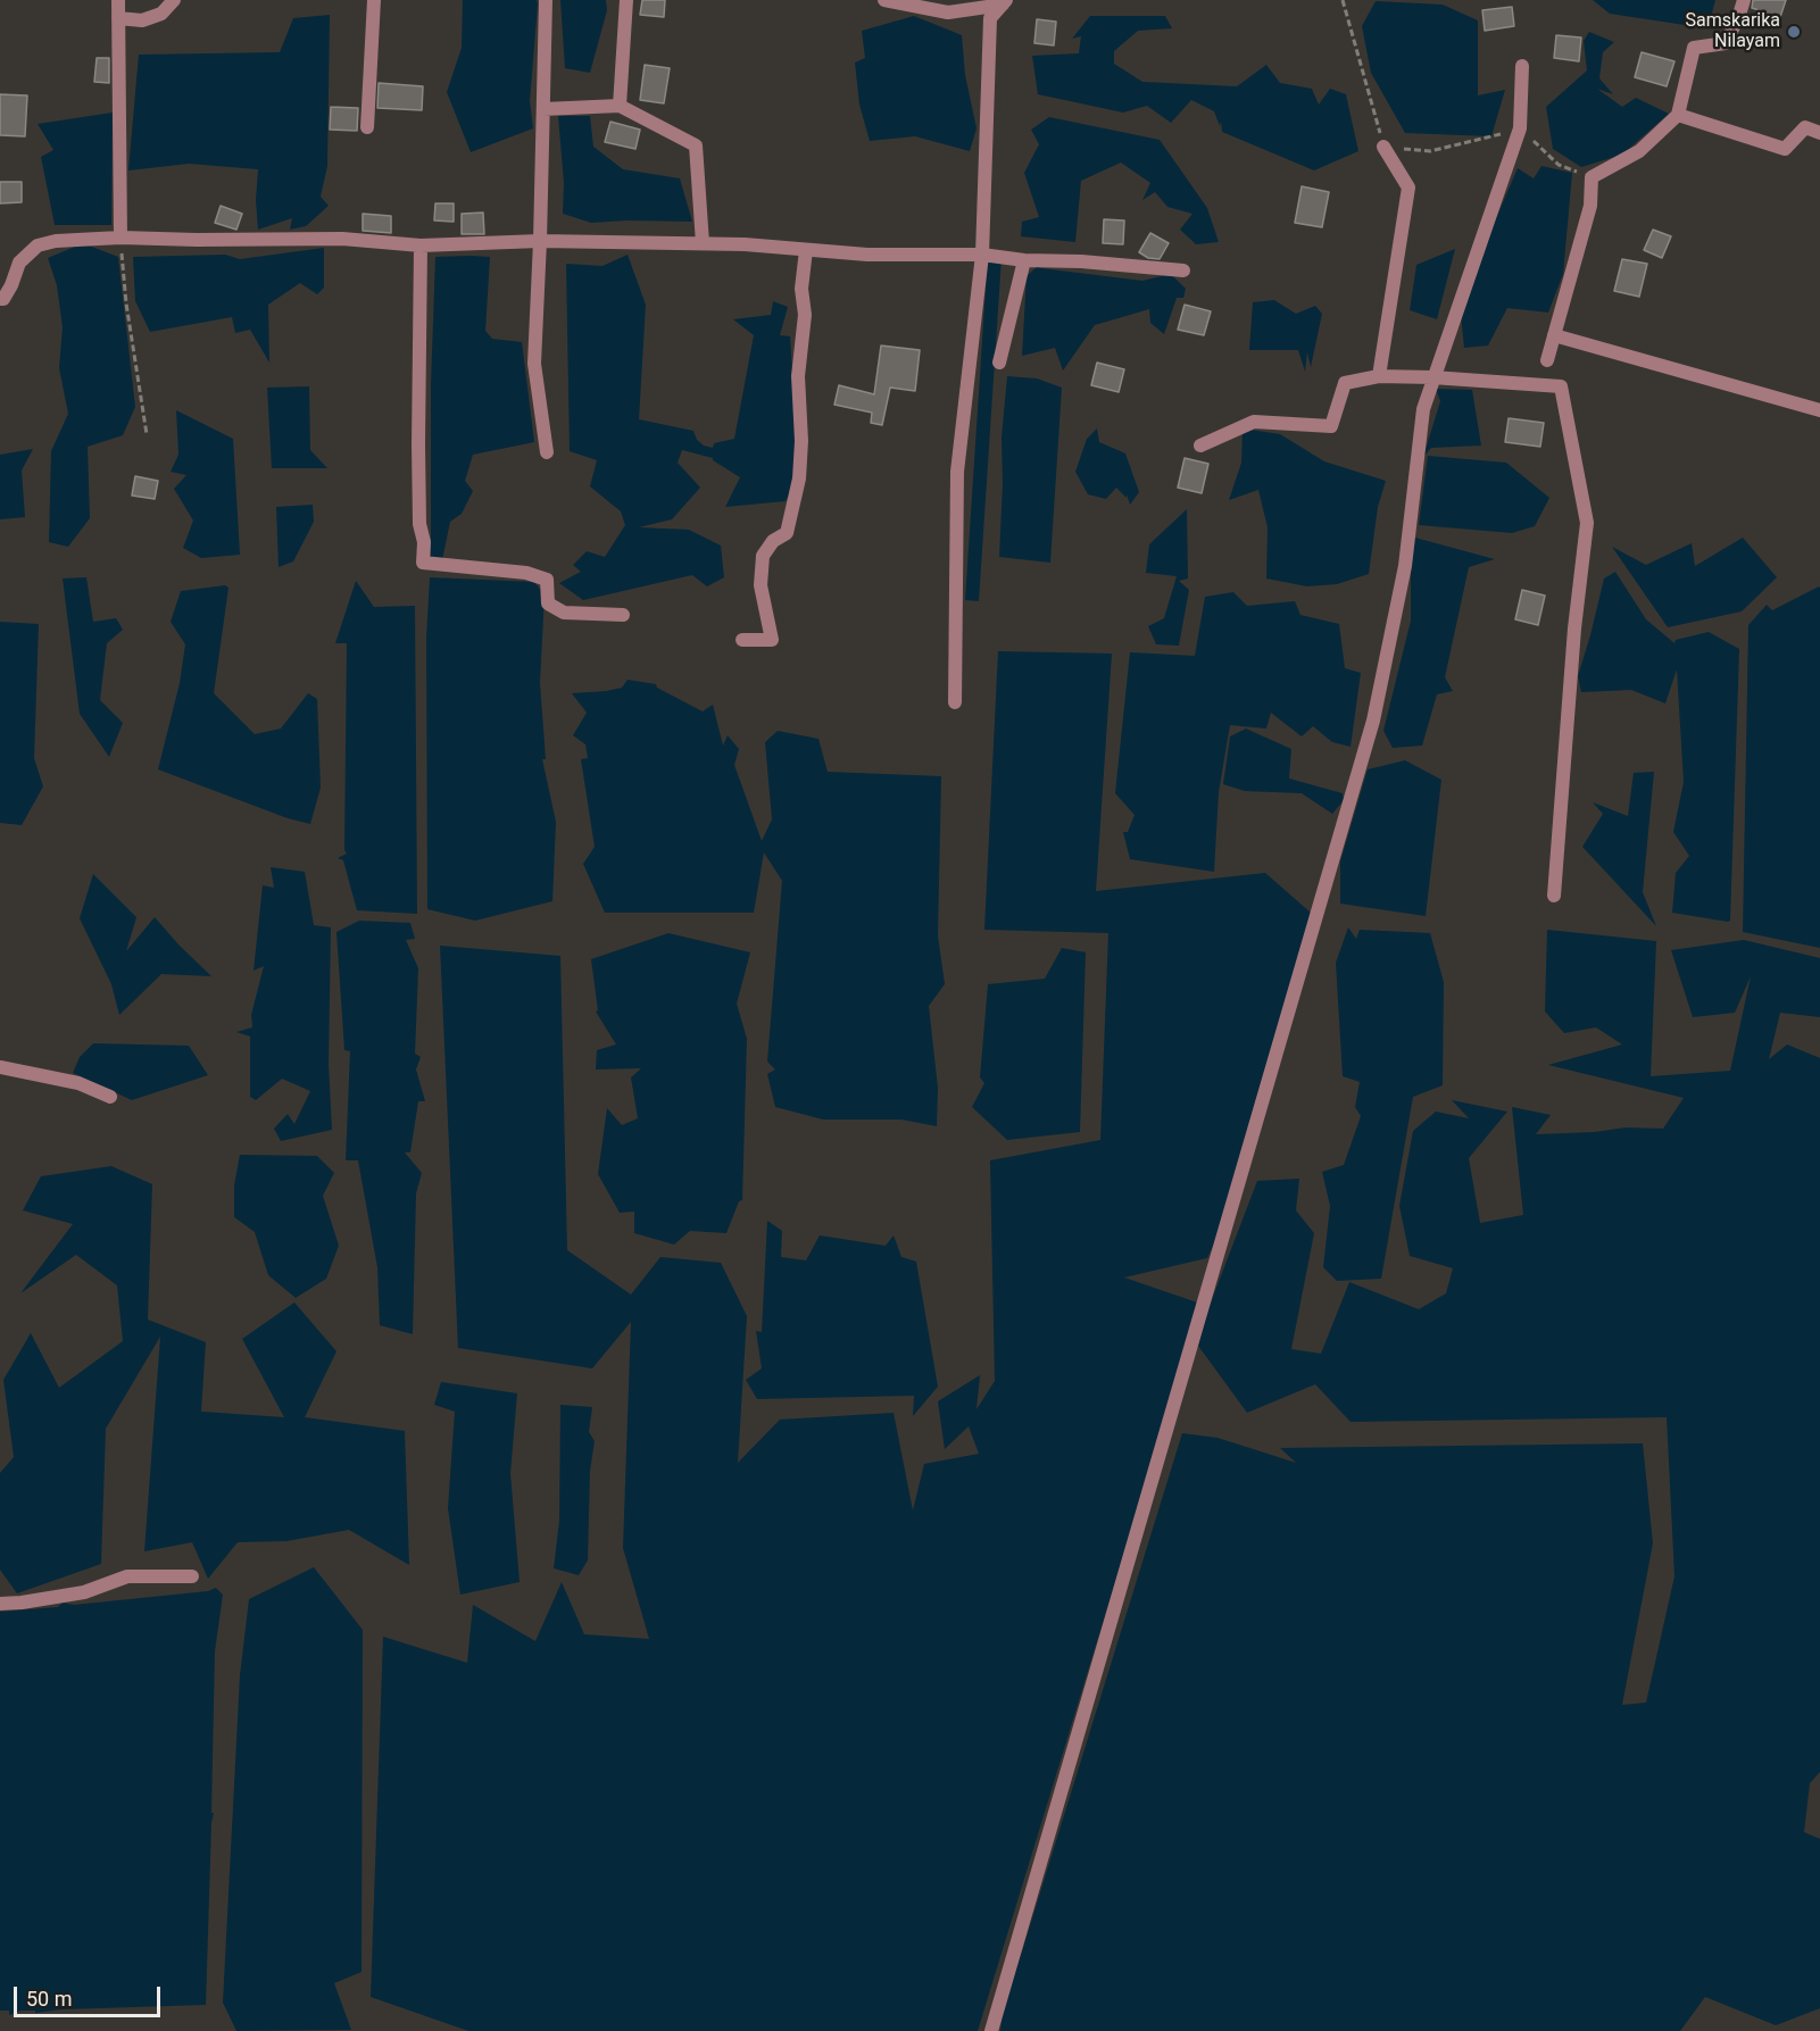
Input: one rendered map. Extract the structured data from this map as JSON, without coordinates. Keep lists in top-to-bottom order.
{
  "places": ["Samskarika Nilayam"],
  "scale_bar": "50 m"
}
